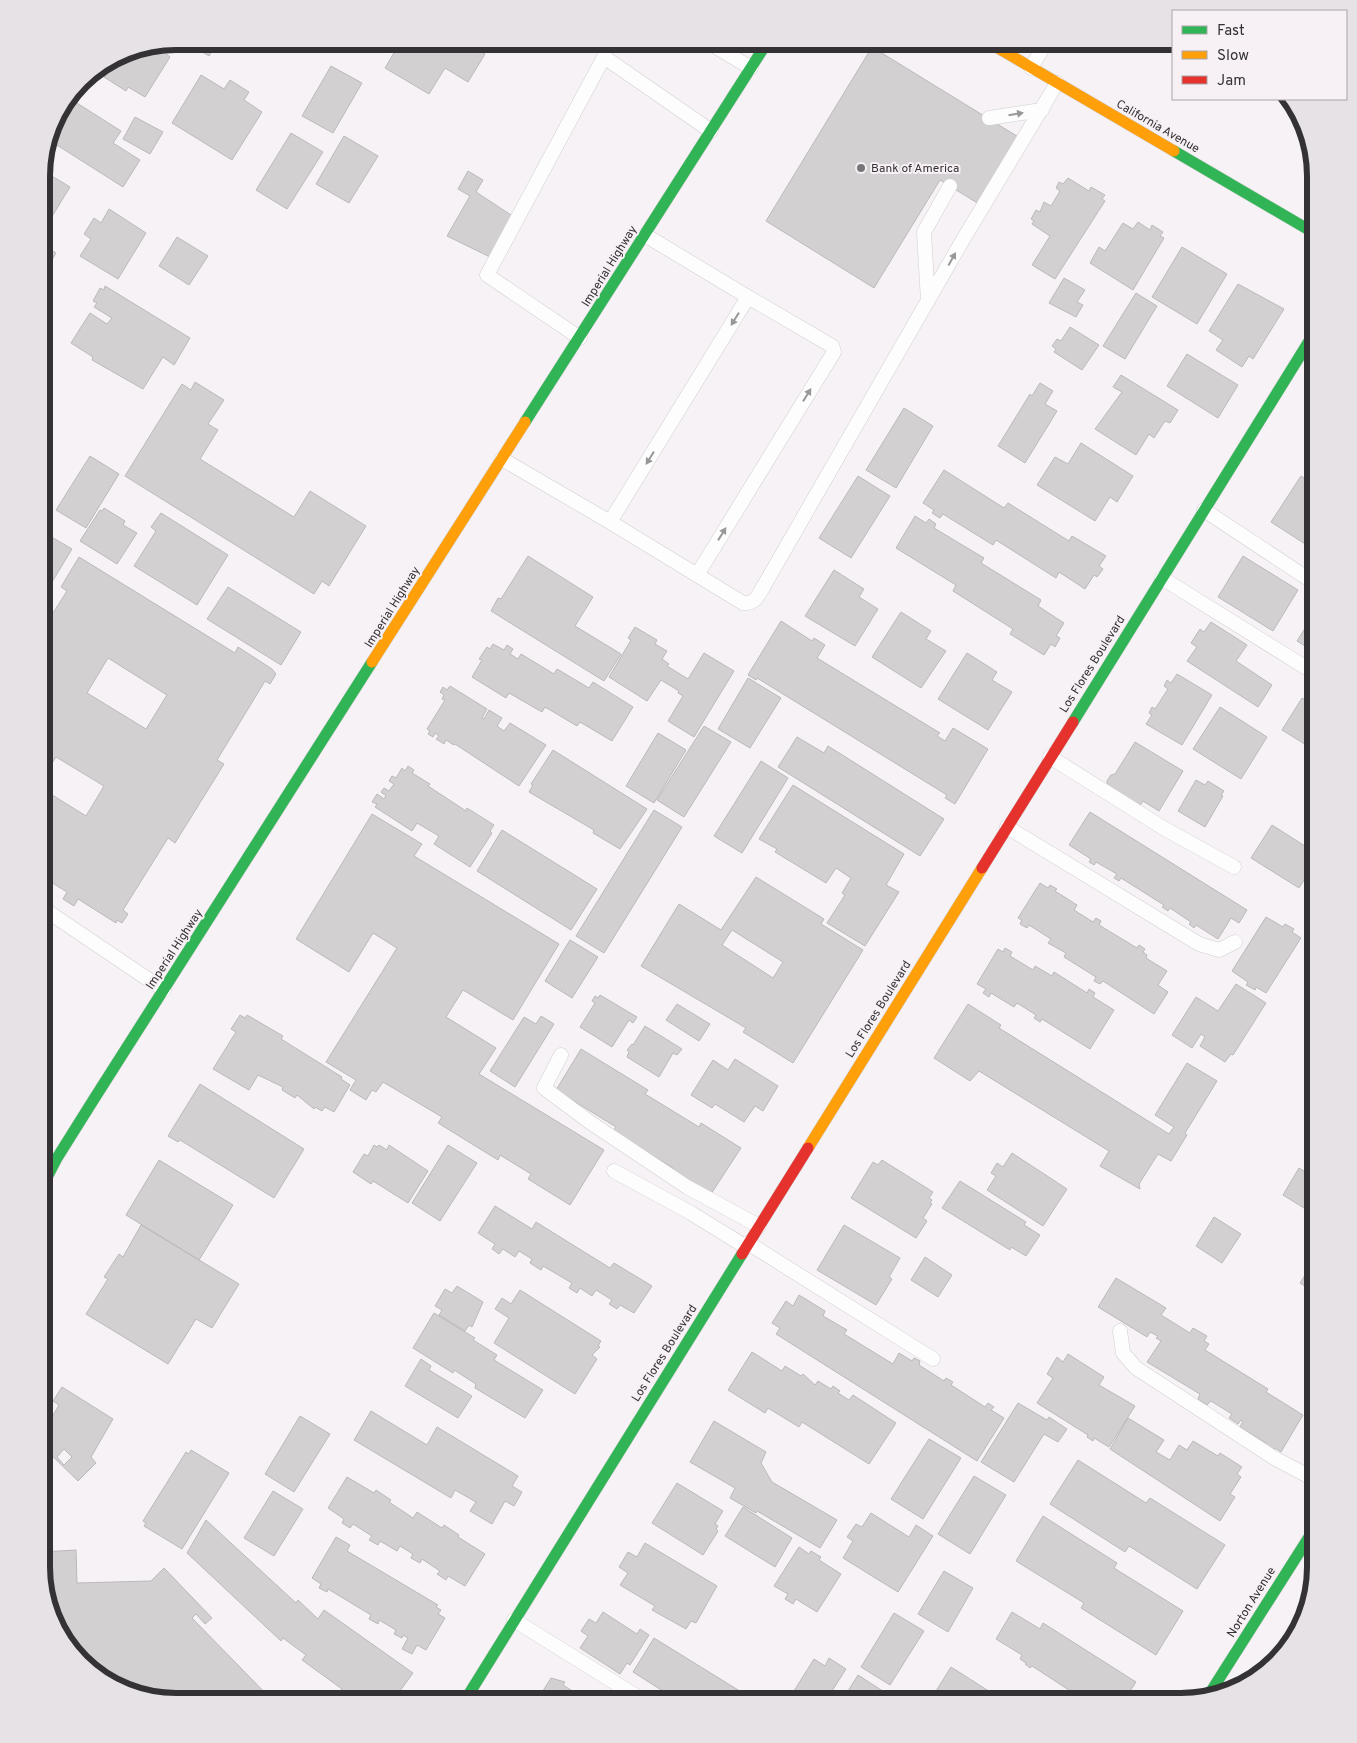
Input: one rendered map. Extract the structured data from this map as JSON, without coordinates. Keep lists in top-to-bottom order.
{
  "streets": {
    "street": [
      "California Avenue",
      "Imperial Highway",
      "Los Flores Boulevard",
      "Norton Avenue"
    ]
  },
  "places": ["Bank of America"],
  "legend": ["Fast", "Slow", "Jam"]
}
